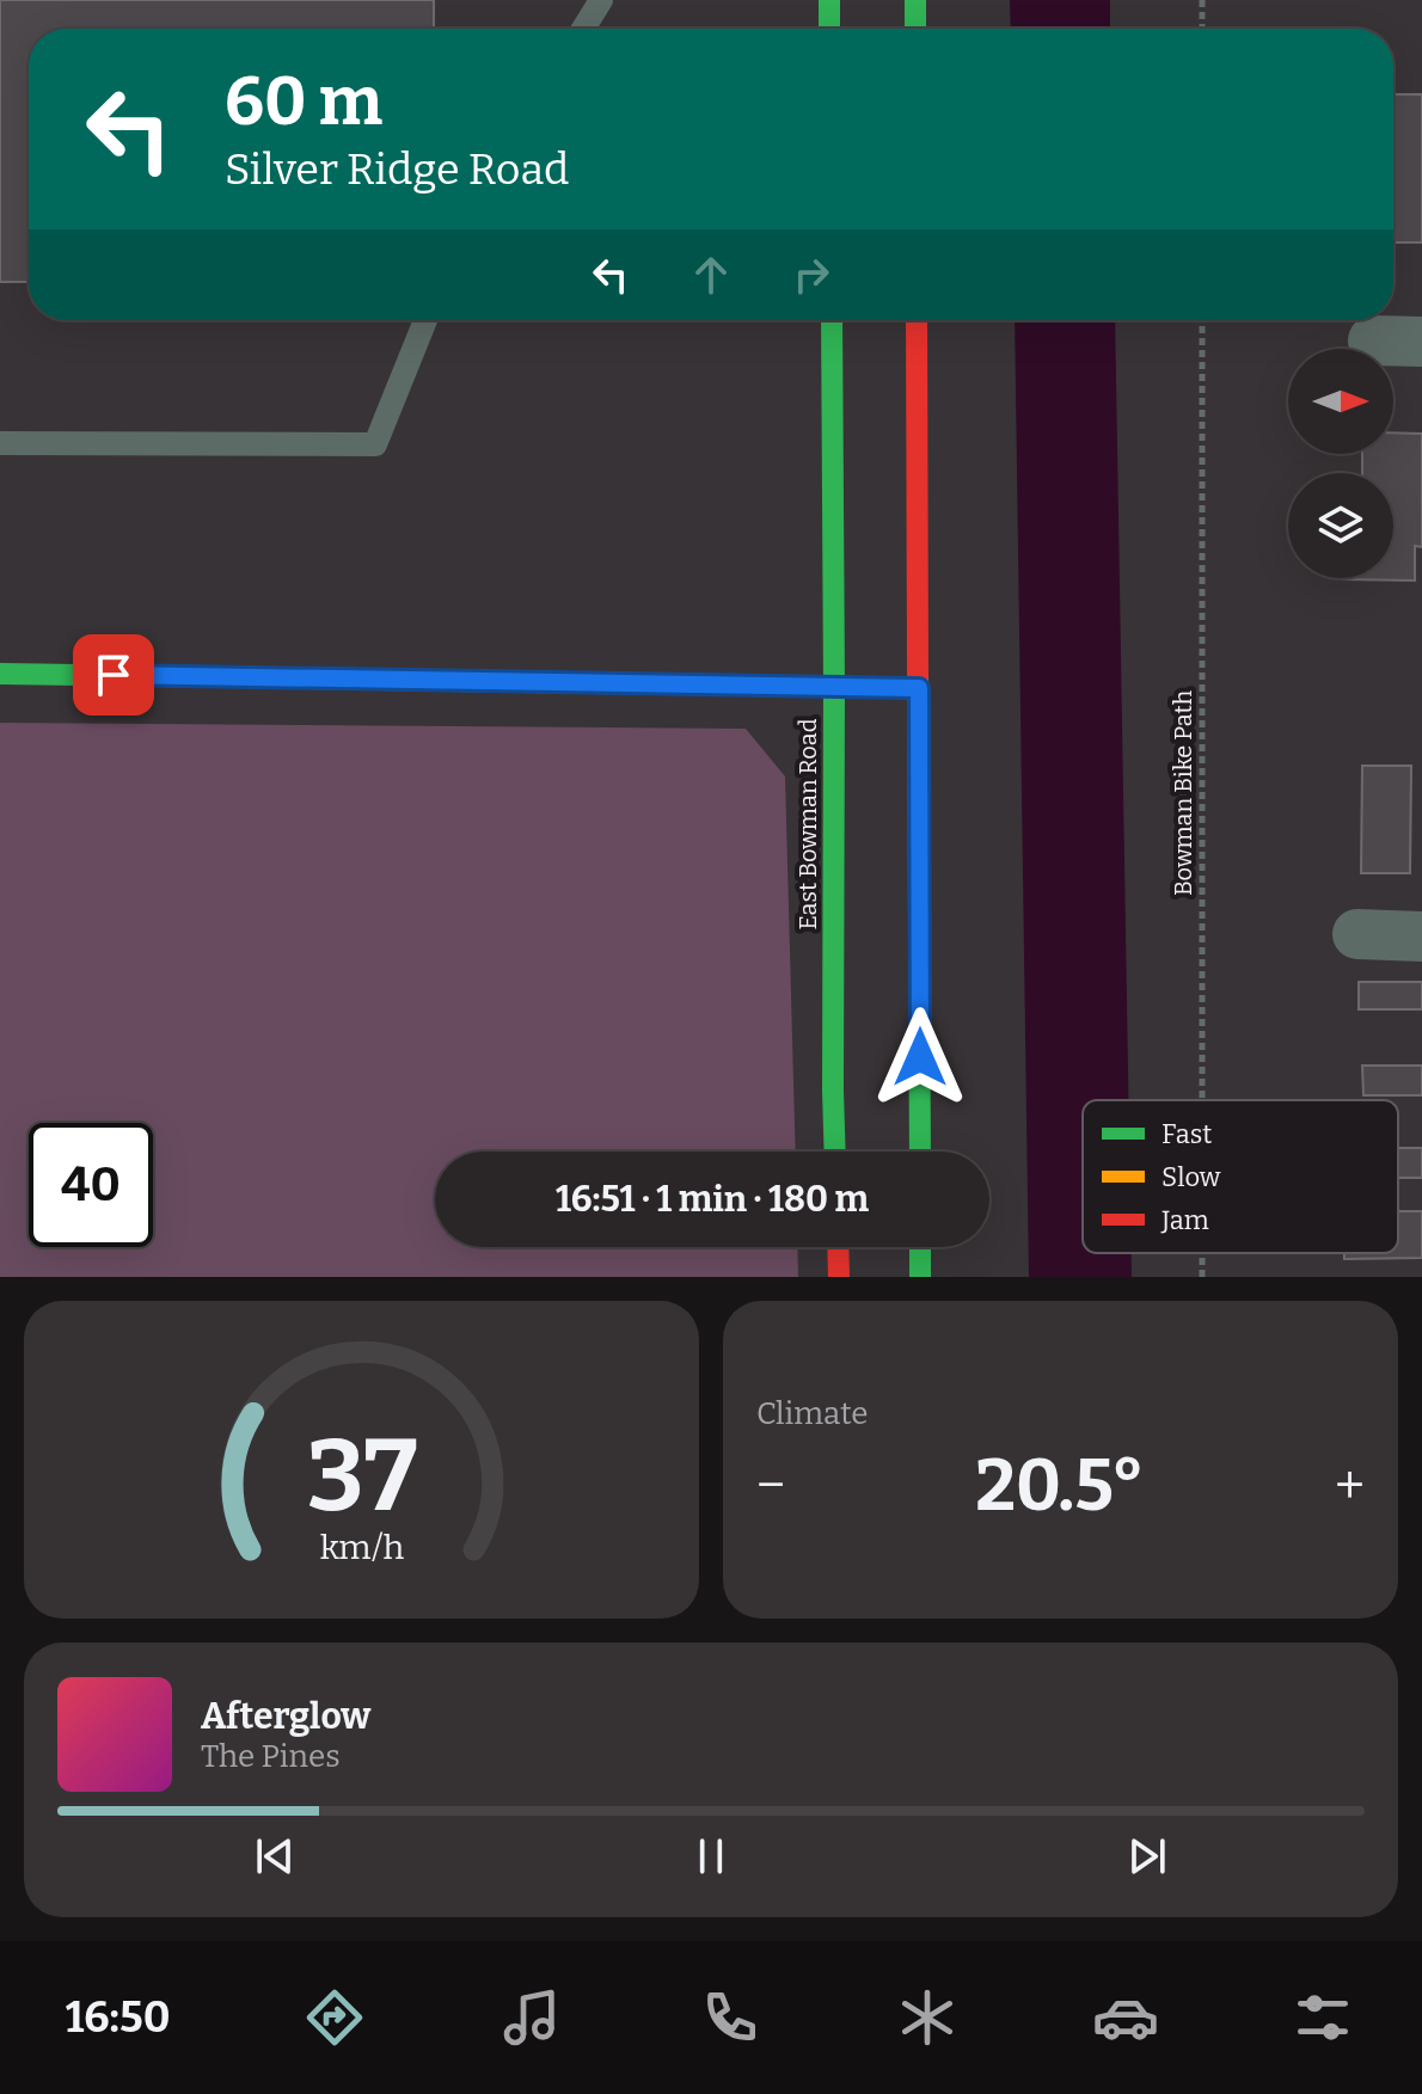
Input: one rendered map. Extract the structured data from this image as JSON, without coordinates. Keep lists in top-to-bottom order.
{
  "streets": {
    "street": ["East Bowman Road"],
    "path": ["Bowman Bike Path"]
  },
  "legend": ["Fast", "Slow", "Jam"],
  "north": "right",
  "page": {
    "turn": ["60 m", "Silver Ridge Road"],
    "limit": "40",
    "trip": "16:51 · 1 min · 180 m",
    "tile": "Climate",
    "heat": ["−", "20.5°", "+"],
    "song": ["Afterglow", "The Pines"],
    "tabs": "16:50",
    "gauge": ["37", "km/h"]
  }
}
